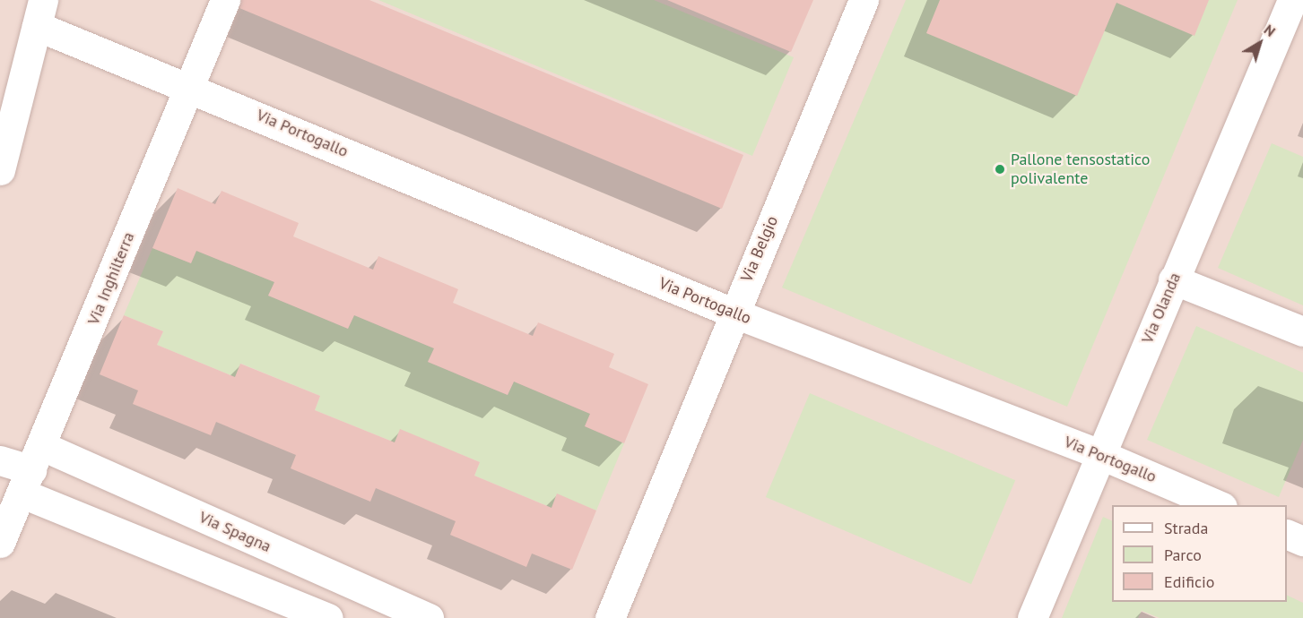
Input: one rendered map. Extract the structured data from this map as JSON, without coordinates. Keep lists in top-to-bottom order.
{
  "streets": {
    "street": [
      "Via Portogallo",
      "Via Belgio",
      "Via Inghilterra",
      "Via Olanda",
      "Via Spagna"
    ]
  },
  "crossings": [
    ["Via Portogallo", "Via Belgio"],
    ["Via Portogallo", "Via Inghilterra"],
    ["Via Portogallo", "Via Olanda"],
    ["Via Inghilterra", "Via Spagna"]
  ],
  "places": ["Pallone tensostatico polivalente"],
  "legend": ["Strada", "Parco", "Edificio"],
  "north": "top right"
}
